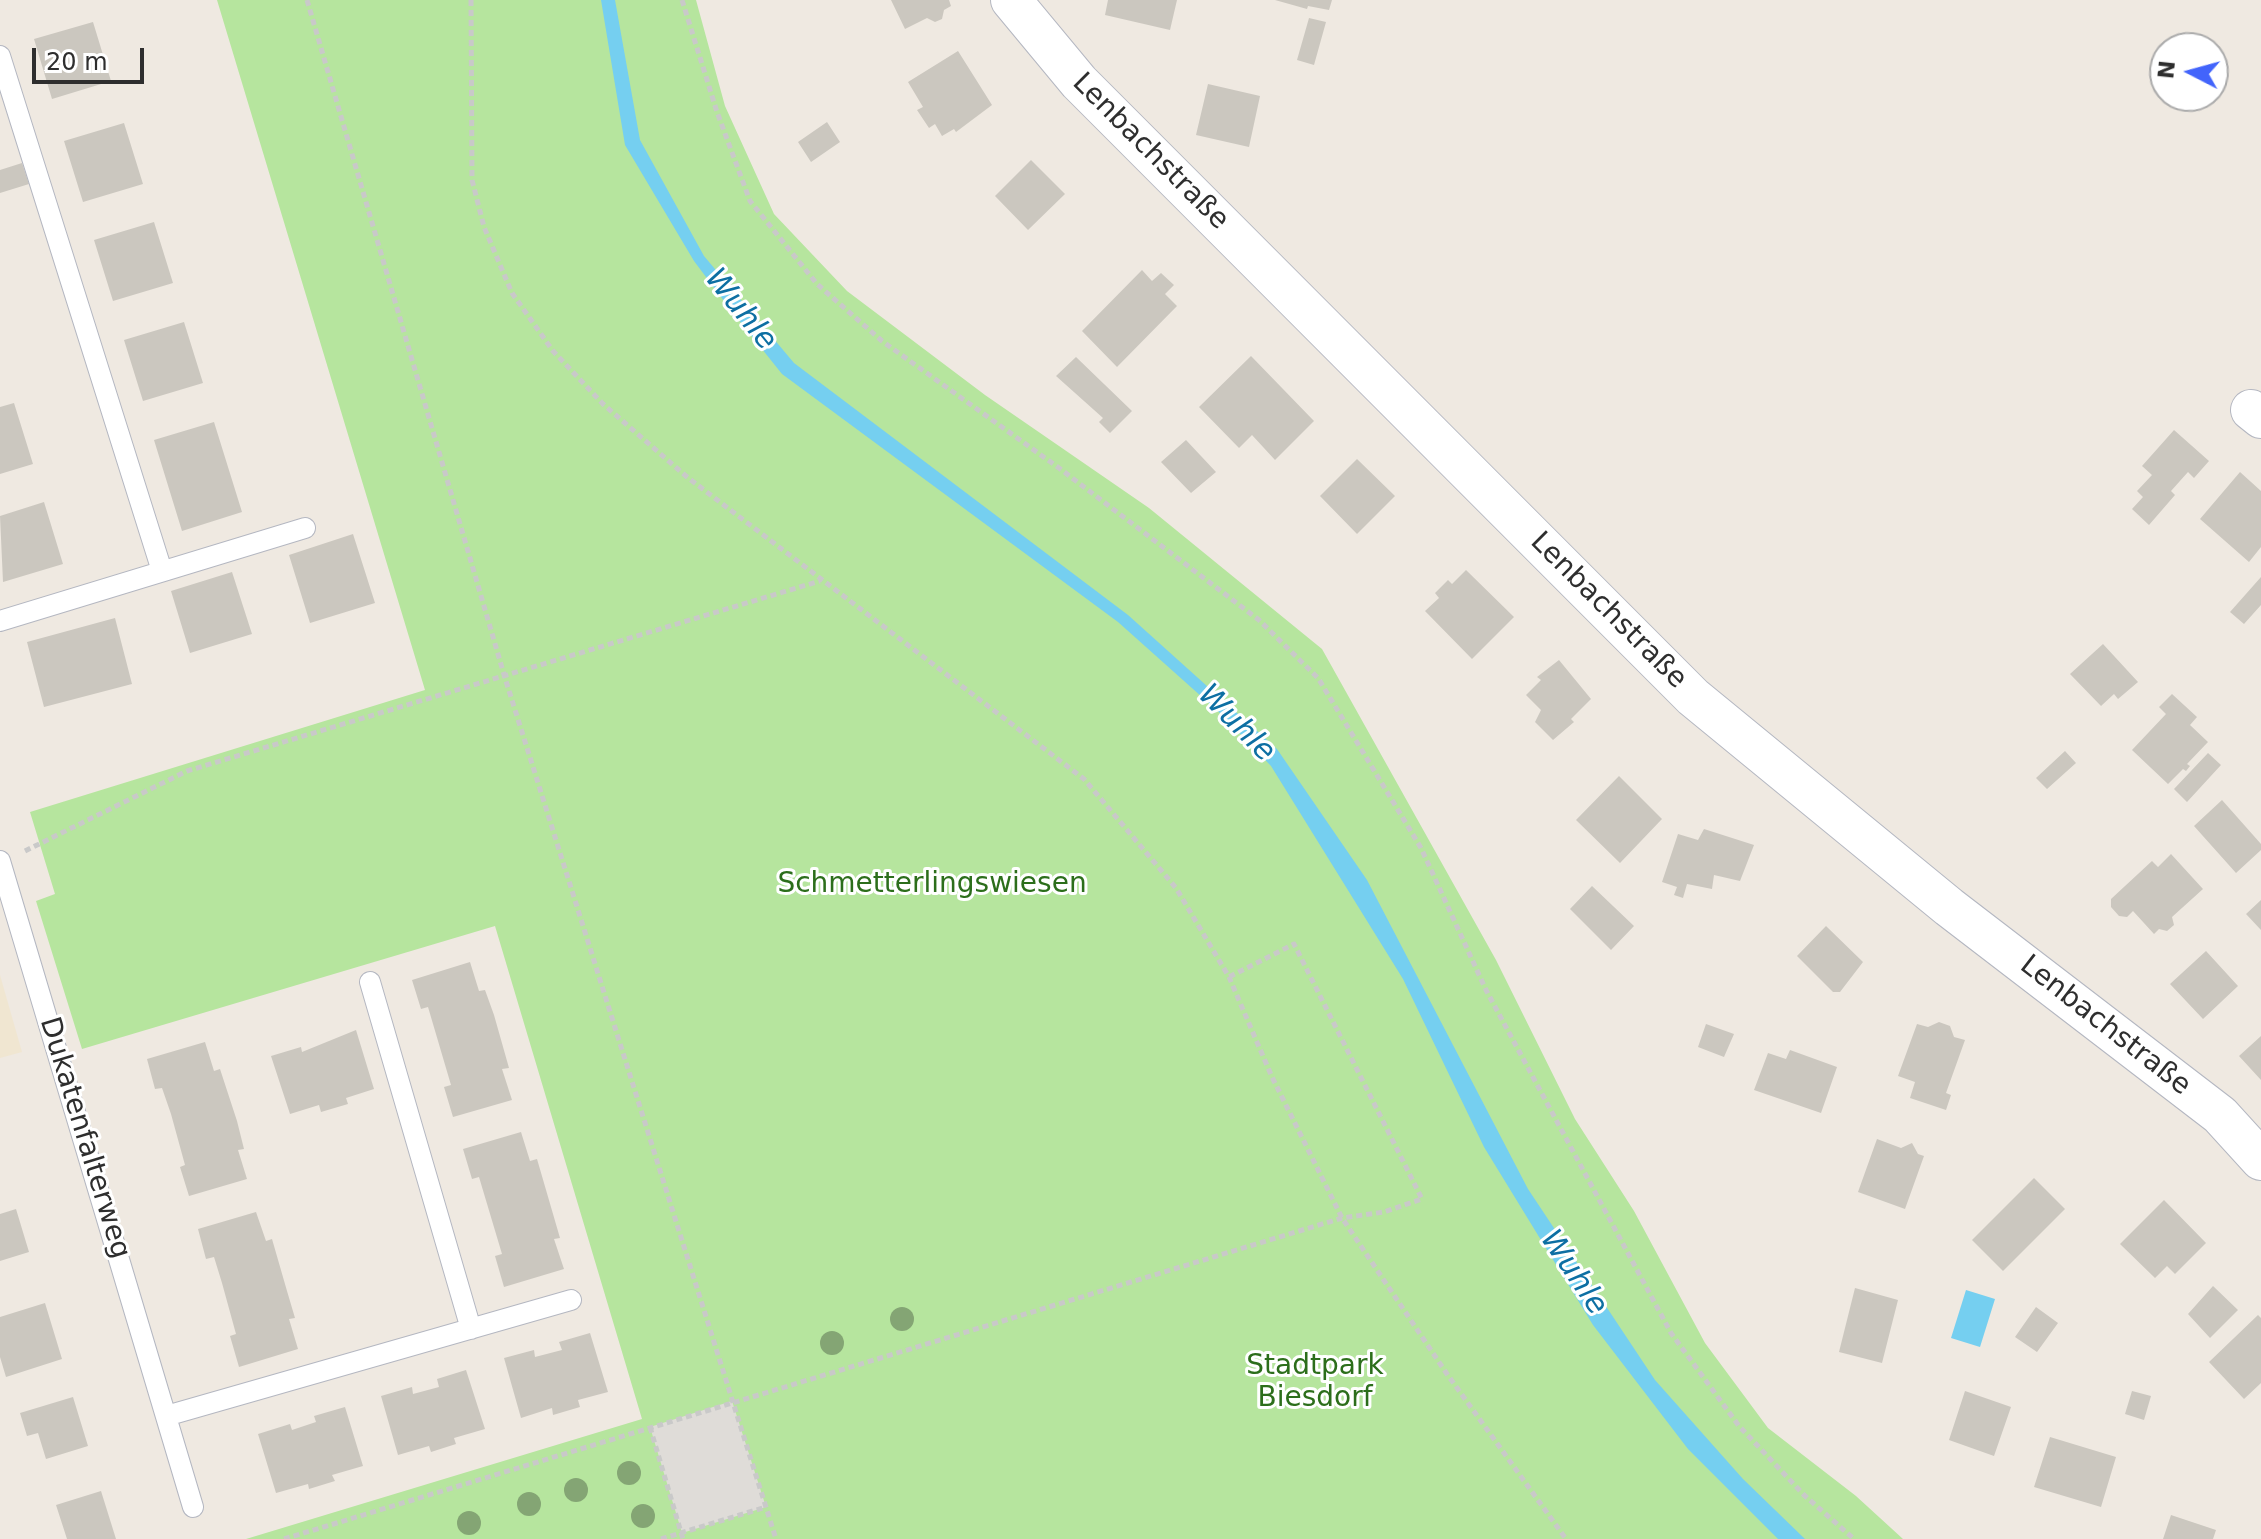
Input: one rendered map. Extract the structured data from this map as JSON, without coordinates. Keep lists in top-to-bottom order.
{
  "streets": {
    "street": ["Lenbachstraße"],
    "lane": ["Dukatenfalterweg"]
  },
  "water": ["Wuhle"],
  "parks": ["Schmetterlingswiesen", "Stadtpark Biesdorf"],
  "scale_bar": "20 m",
  "north": "left"
}
